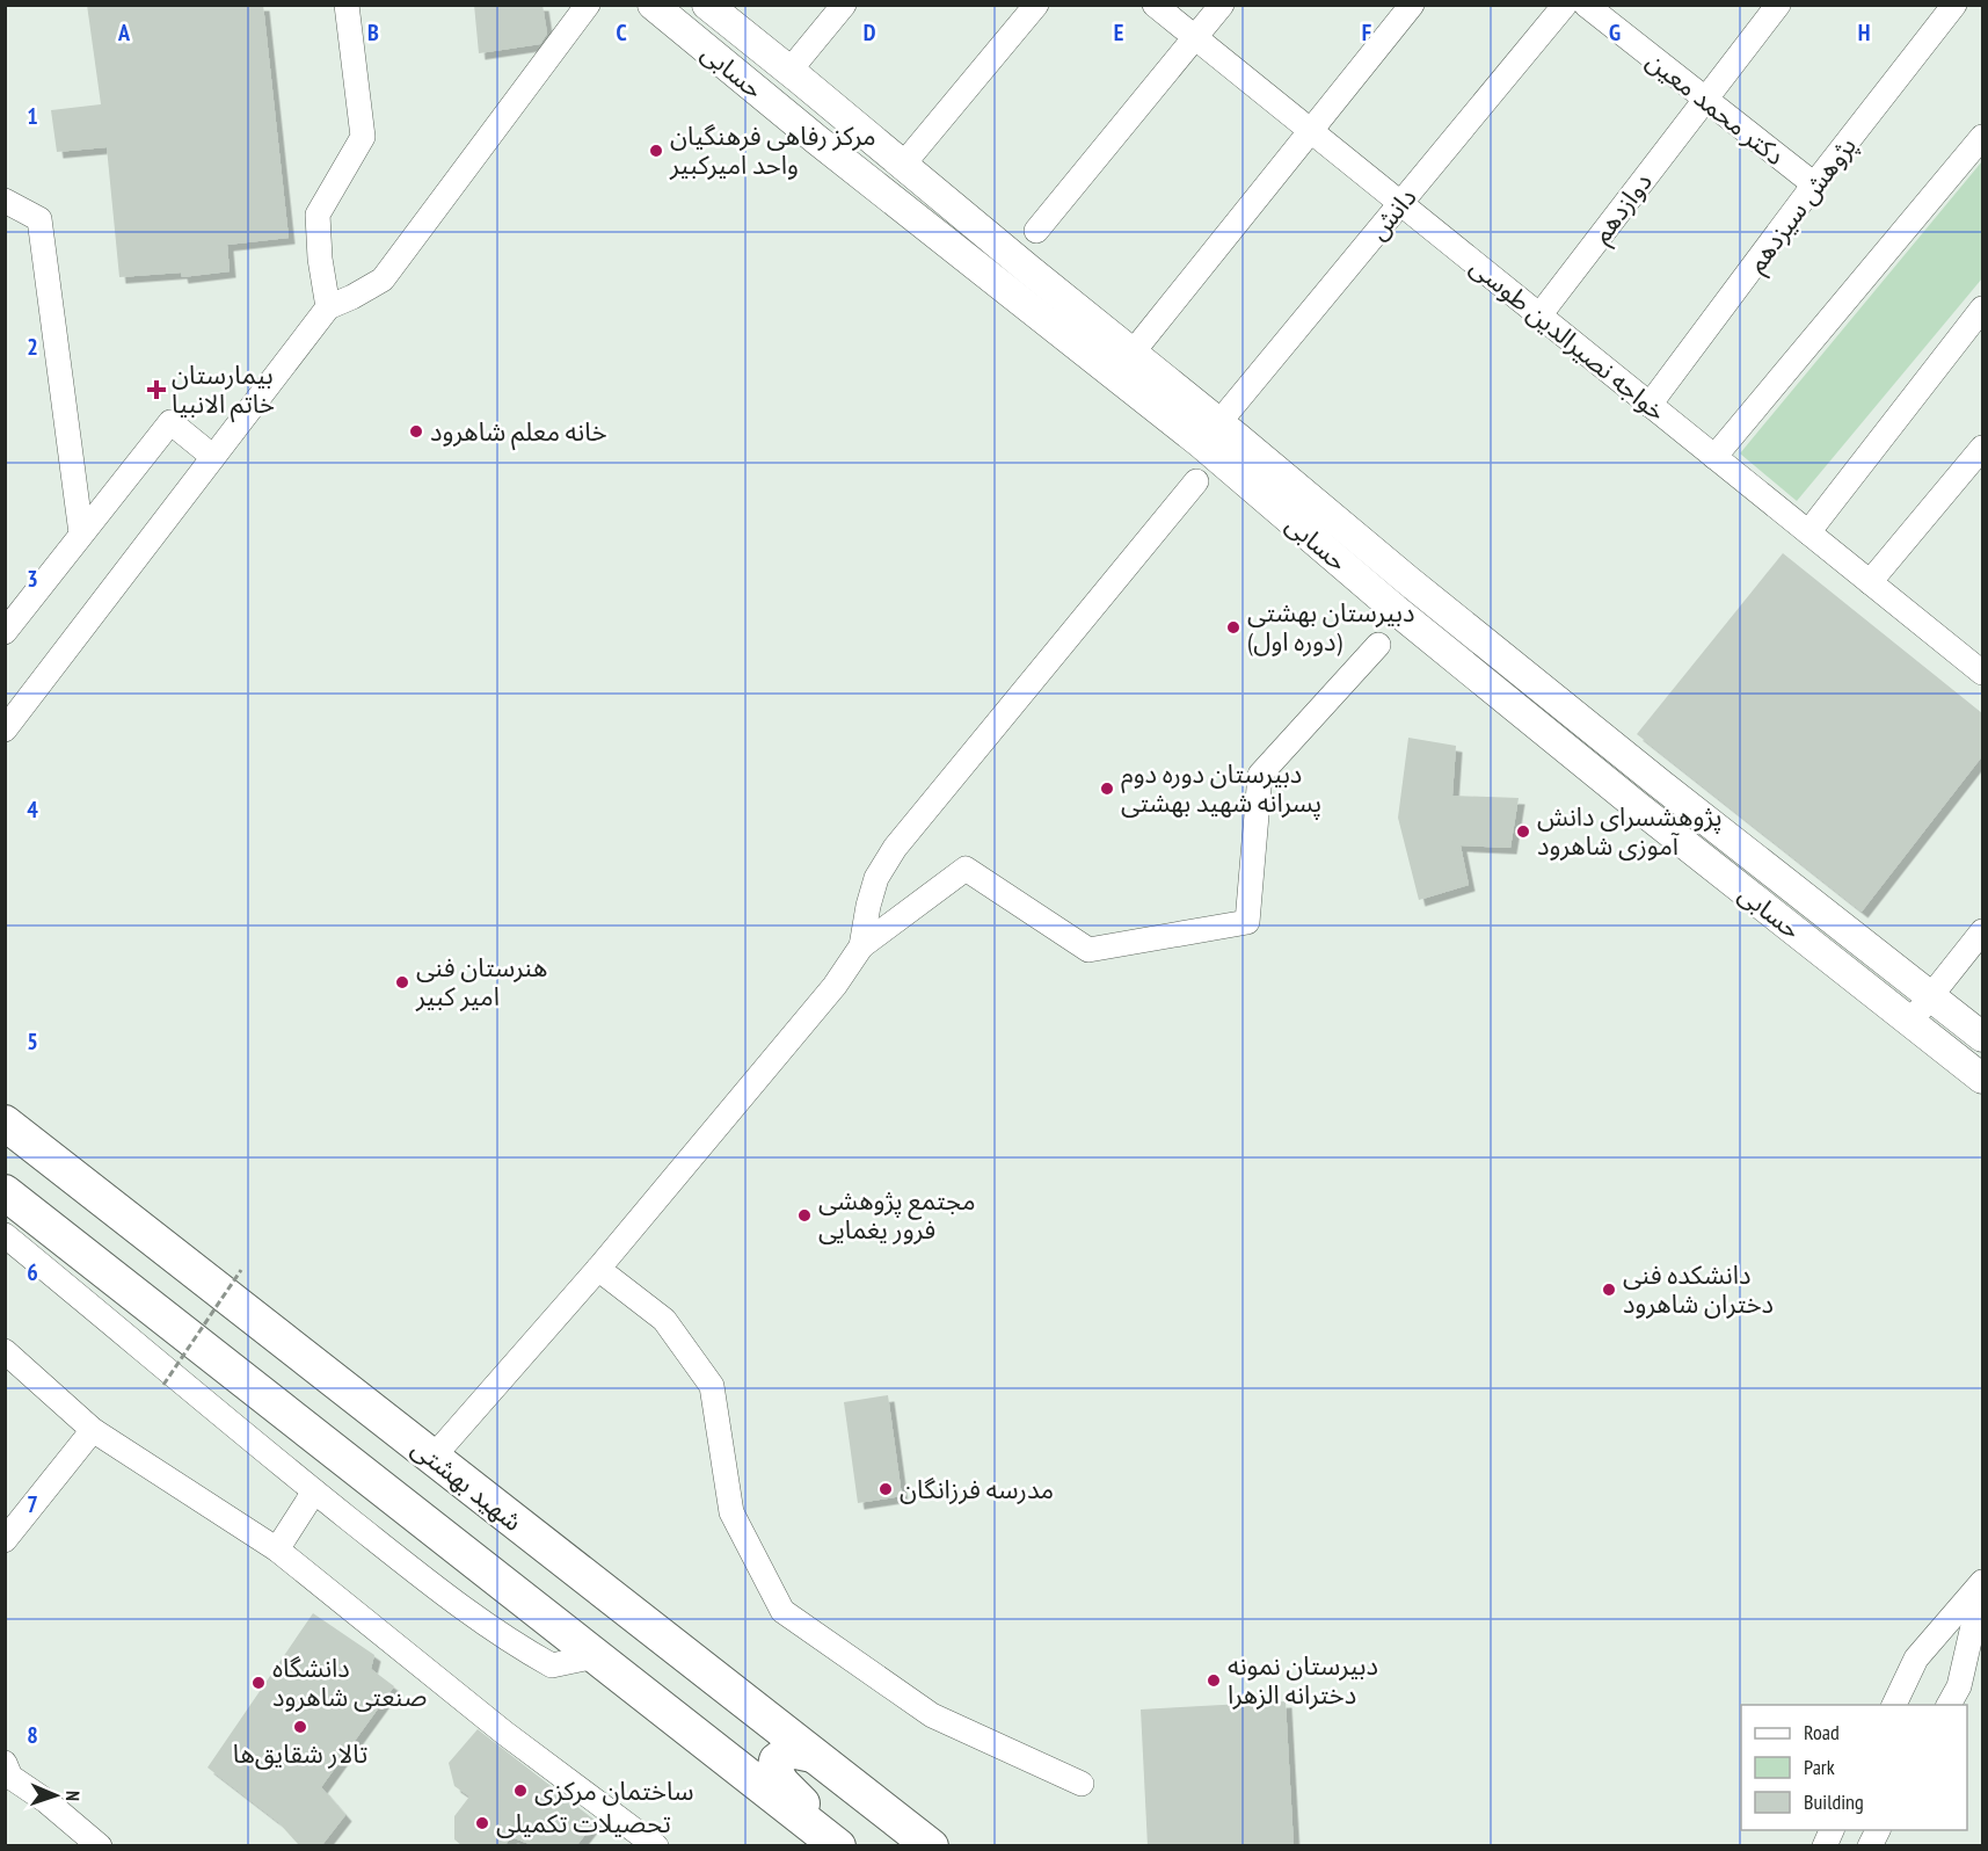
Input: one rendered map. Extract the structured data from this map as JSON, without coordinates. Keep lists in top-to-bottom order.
{
  "streets": {
    "highway": ["شهید بهشتی"],
    "main road": ["حسابی"],
    "street": [
      "دکتر محمد معین",
      "پژوهش سیزدهم",
      "دوازدهم",
      "دانش",
      "خواجه نصیرالدین طوسی"
    ]
  },
  "crossings": [
    ["حسابی", "دانش"],
    ["دکتر محمد معین", "پژوهش سیزدهم"],
    ["دکتر محمد معین", "دوازدهم"],
    ["پژوهش سیزدهم", "خواجه نصیرالدین طوسی"],
    ["دوازدهم", "خواجه نصیرالدین طوسی"],
    ["دانش", "خواجه نصیرالدین طوسی"]
  ],
  "places": {
    "other": [
      "مرکز رفاهی فرهنگیان واحد امیرکبیر",
      "خانه معلم شاهرود",
      "دبیرستان بهشتی (دوره اول)",
      "دبیرستان دوره دوم پسرانه شهید بهشتی",
      "پژوهشسرای دانش آموزی شاهرود",
      "هنرستان فنی امیر کبیر",
      "مجتمع پژوهشی فرور یغمایی",
      "دانشکده فنی دختران شاهرود",
      "مدرسه فرزانگان",
      "دبیرستان نمونه دخترانه الزهرا",
      "دانشگاه صنعتی شاهرود",
      "تالار شقایق‌‌ها",
      "ساختمان مرکزی",
      "تحصیلات تکمیلی"
    ],
    "health": ["بیمارستان خاتم الانبیا"]
  },
  "legend": ["Road", "Park", "Building"],
  "north": "right",
  "grid": {
    "columns": [
      "A",
      "B",
      "C",
      "D",
      "E",
      "F",
      "G",
      "H"
    ],
    "rows": [
      "1",
      "2",
      "3",
      "4",
      "5",
      "6",
      "7",
      "8"
    ]
  }
}
